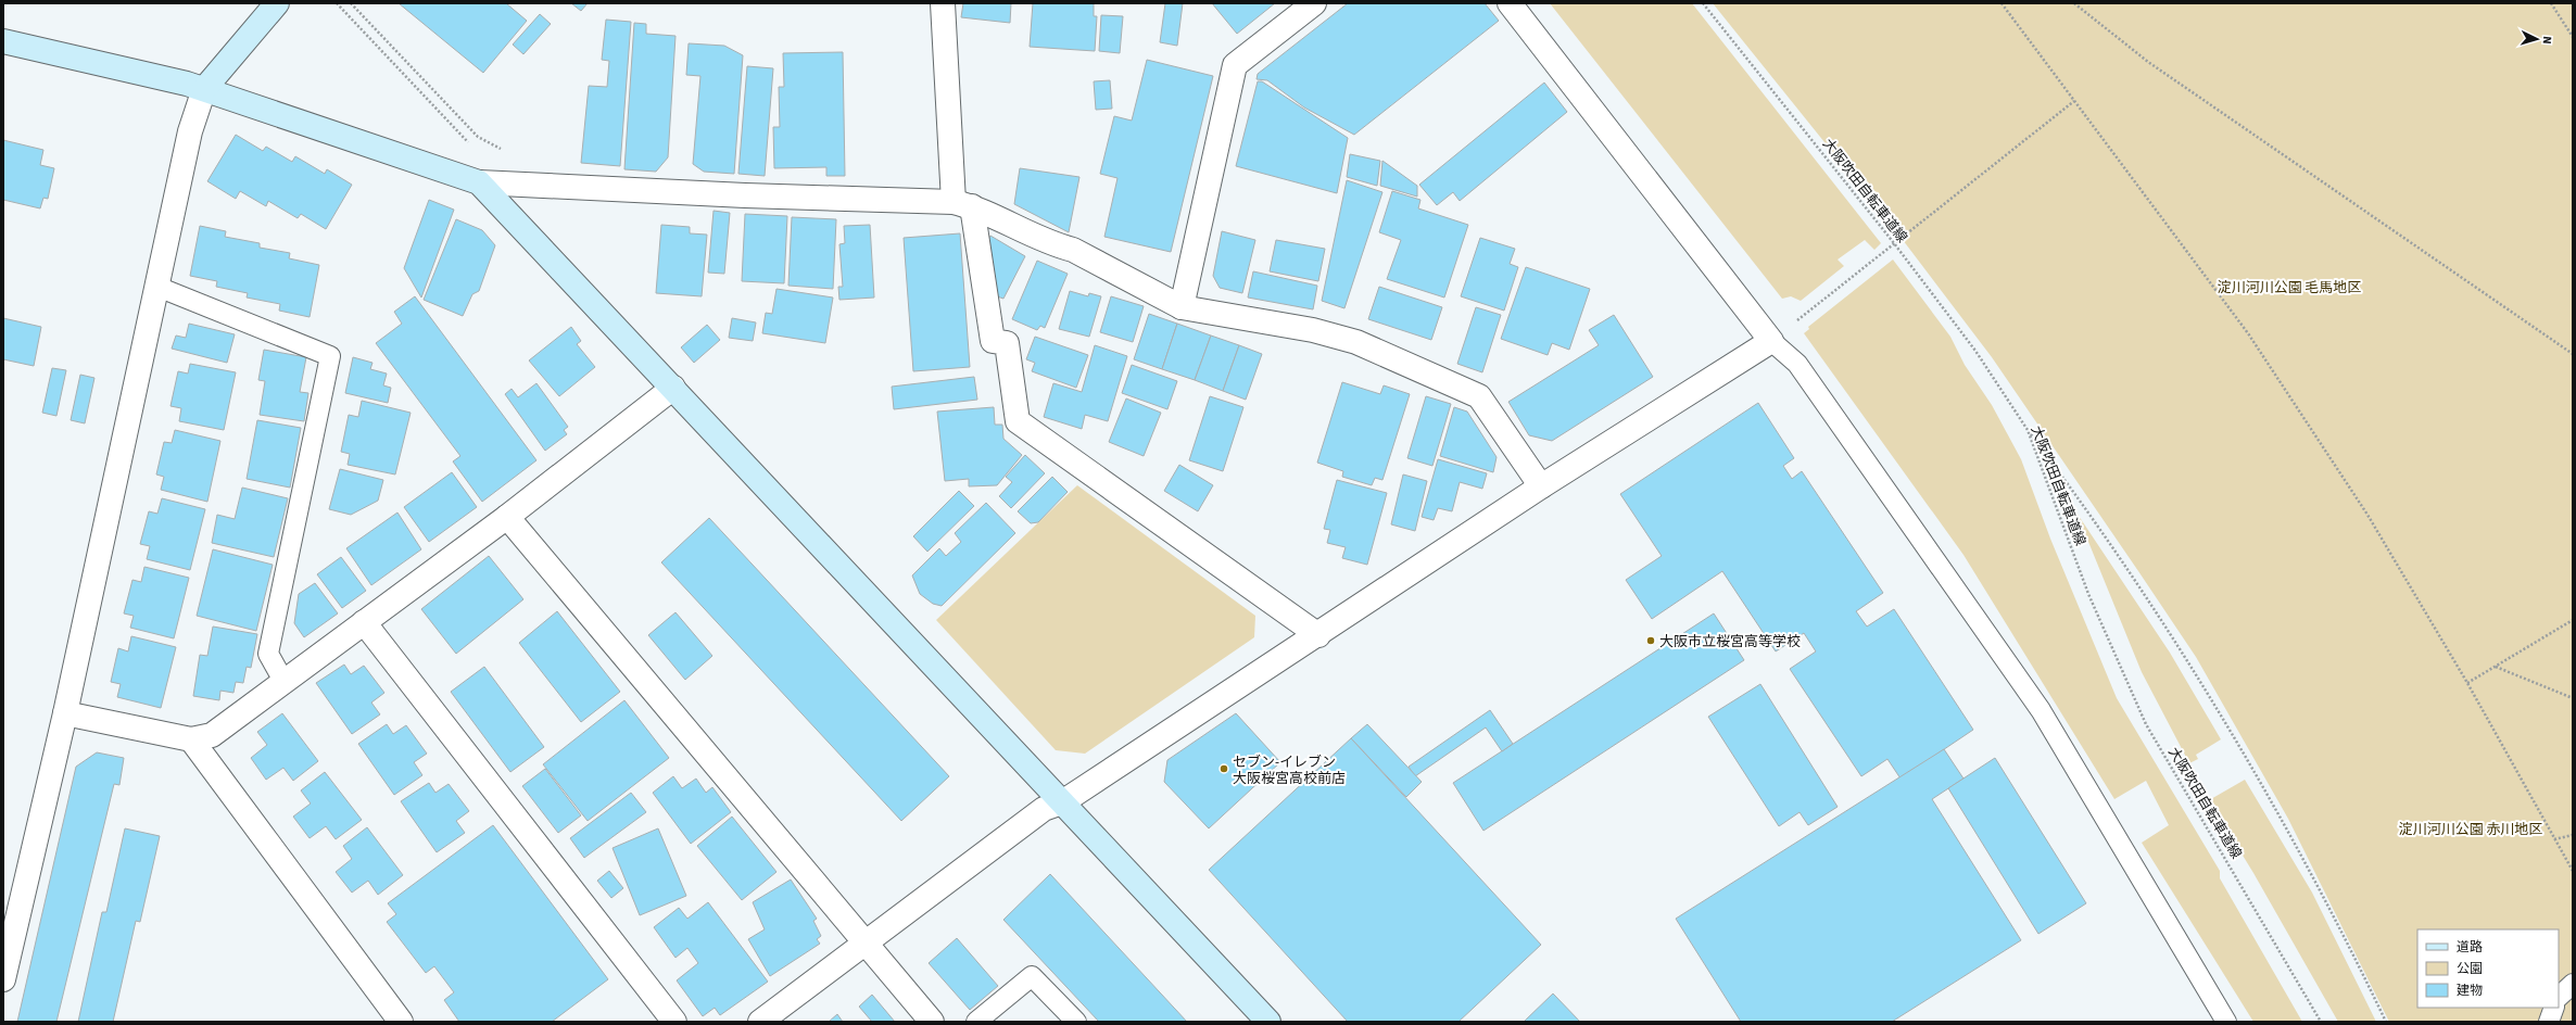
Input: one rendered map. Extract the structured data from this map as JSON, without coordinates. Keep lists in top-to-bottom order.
{
  "streets": {
    "path": ["大阪吹田自転車道線"]
  },
  "parks": ["淀川河川公園 毛馬地区", "淀川河川公園 赤川地区"],
  "places": ["大阪市立桜宮高等学校", "セブン-イレブン 大阪桜宮高校前店"],
  "legend": ["道路", "公園", "建物"],
  "north": "right"
}
